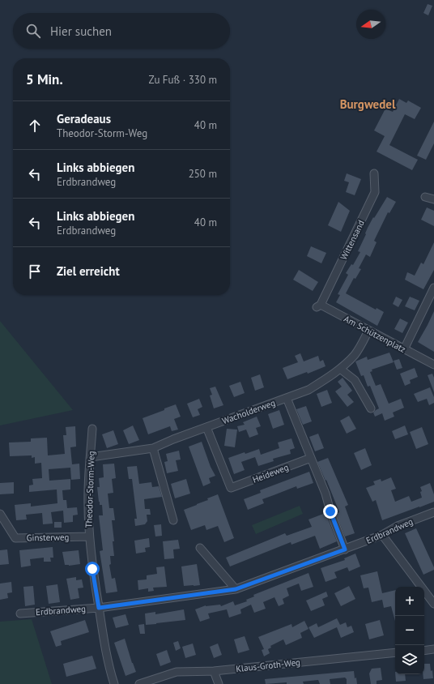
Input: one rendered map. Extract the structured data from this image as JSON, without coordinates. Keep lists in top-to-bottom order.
{
  "streets": {
    "street": [
      "Wittensand",
      "Am Schützenplatz",
      "Wacholderweg",
      "Heideweg",
      "Theodor-Storm-Weg",
      "Erdbrandweg",
      "Ginsterweg",
      "Klaus-Groth-Weg"
    ]
  },
  "crossings": [
    ["Wittensand", "Am Schützenplatz"],
    ["Am Schützenplatz", "Wacholderweg"],
    ["Wacholderweg", "Heideweg"],
    ["Wacholderweg", "Theodor-Storm-Weg"],
    ["Theodor-Storm-Weg", "Erdbrandweg"],
    ["Theodor-Storm-Weg", "Ginsterweg"]
  ],
  "districts": ["Burgwedel"],
  "north": "left",
  "page": {
    "search": "Hier suchen",
    "heading": ["5 Min.", "Zu Fuß · 330 m"],
    "list": [
      ["Geradeaus", "Theodor-Storm-Weg", "40 m"],
      ["Links abbiegen", "Erdbrandweg", "250 m"],
      ["Links abbiegen", "Erdbrandweg", "40 m"],
      "Ziel erreicht"
    ],
    "map_buttons": ["+", "−"]
  }
}
